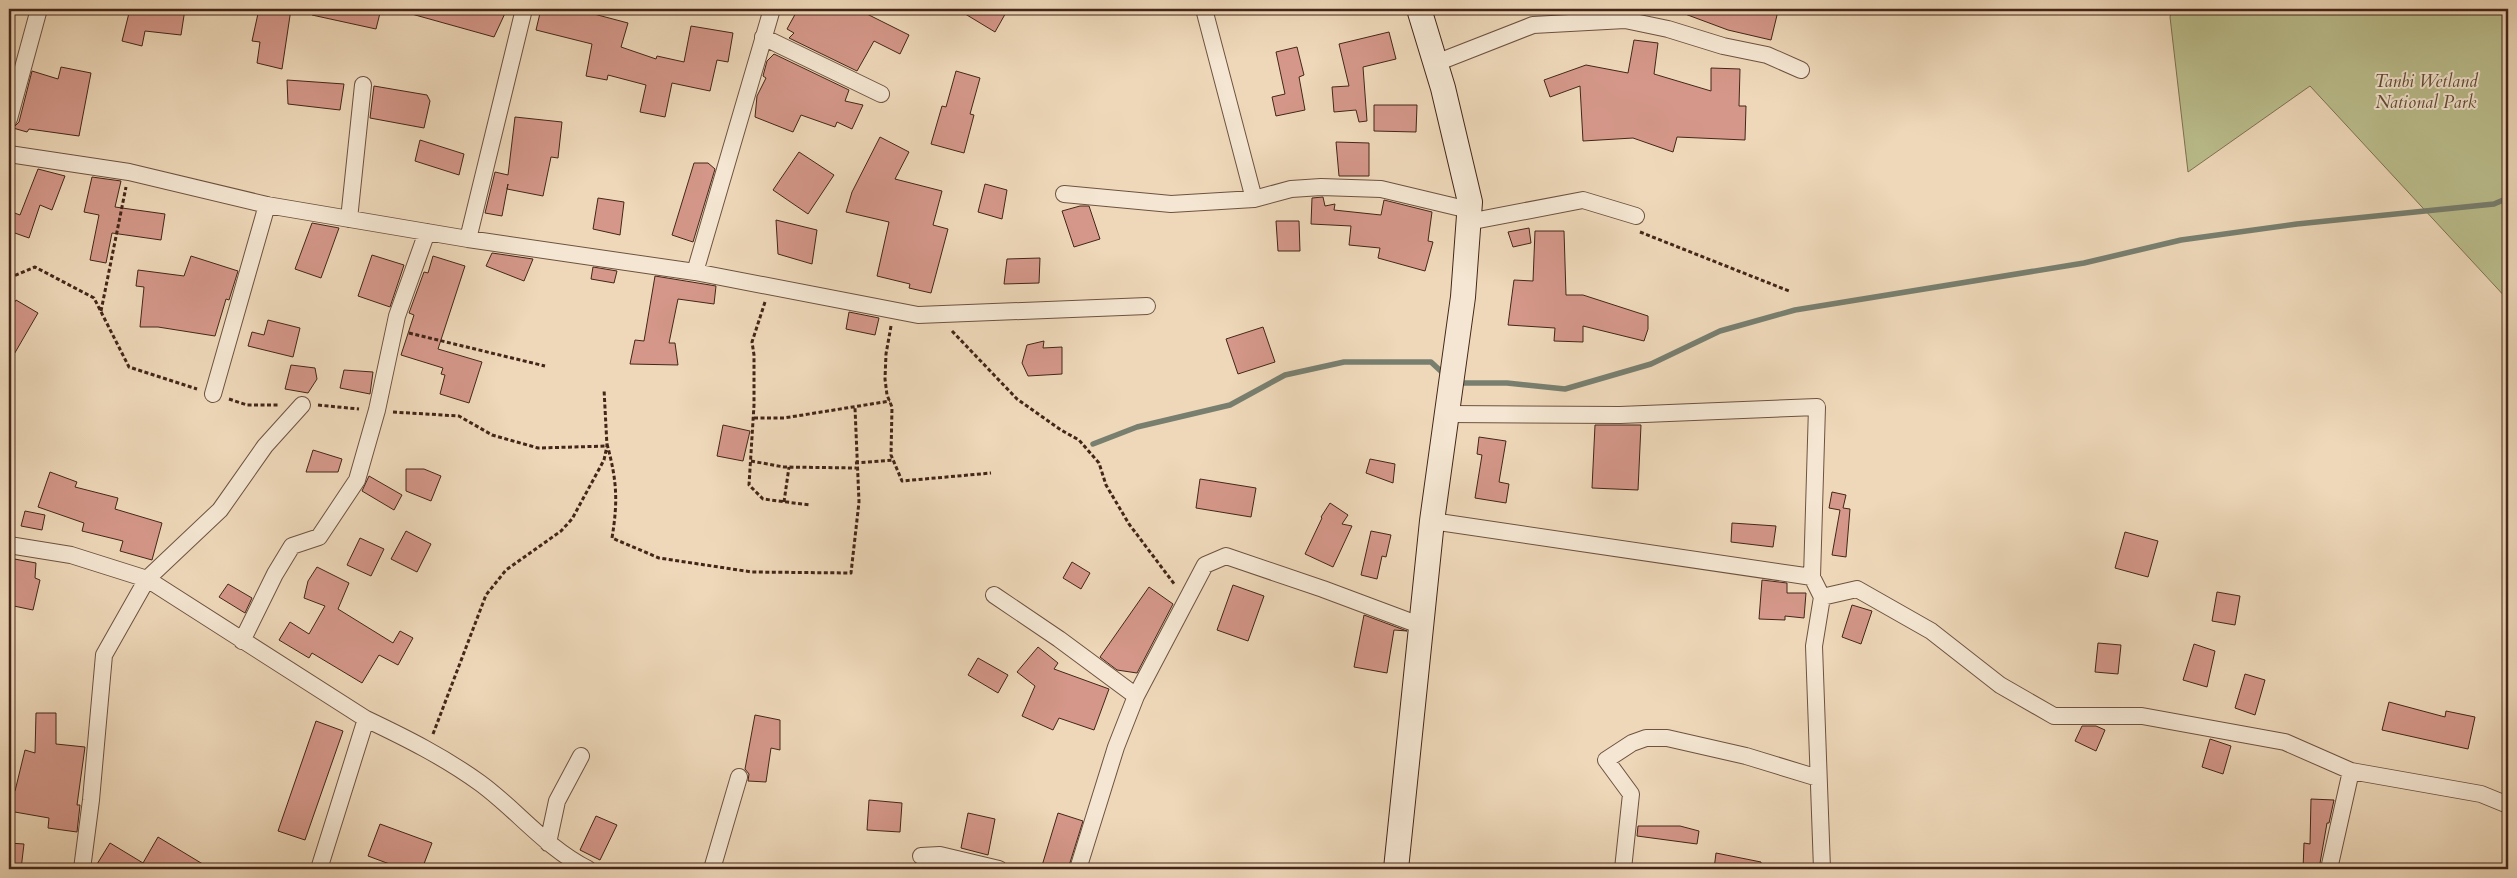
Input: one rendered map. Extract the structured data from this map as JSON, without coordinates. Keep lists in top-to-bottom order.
{
  "parks": ["Tanbi Wetland National Park"]
}
